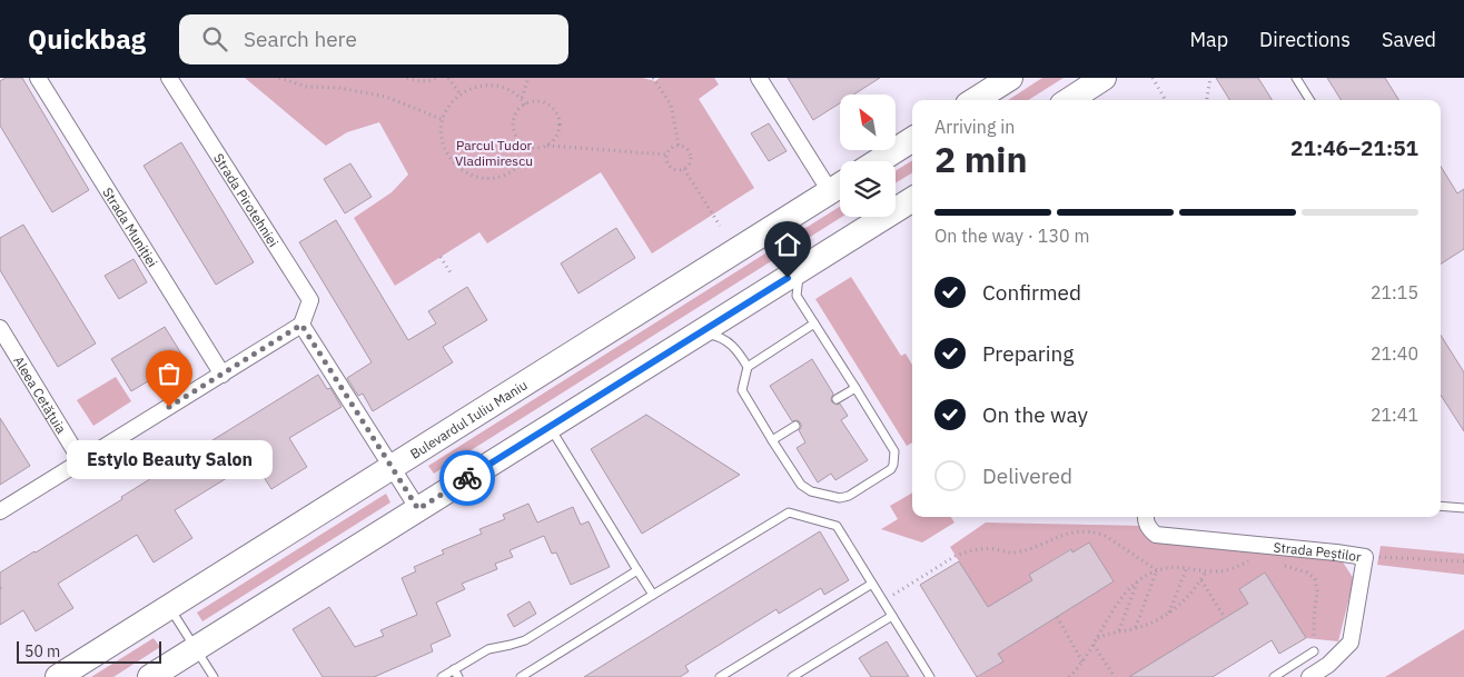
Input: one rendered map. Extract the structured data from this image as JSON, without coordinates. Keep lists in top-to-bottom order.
{
  "streets": {
    "main road": ["Bulevardul Iuliu Maniu"],
    "street": [
      "Strada Pirotehniei",
      "Strada Muniției",
      "Aleea Cetățuia",
      "Strada Peștilor"
    ]
  },
  "parks": ["Parcul Tudor Vladimirescu"],
  "places": ["Estylo Beauty Salon"],
  "scale_bar": "50 m",
  "north": "top left",
  "page": {
    "header": "Quickbag",
    "search": "Search here",
    "nav": ["Map", "Directions", "Saved"],
    "heading": ["2 min", "Arriving in", "21:46–21:51"],
    "bar": "On the way · 130 m",
    "list": [
      ["Confirmed", "21:15"],
      ["Preparing", "21:40"],
      ["On the way", "21:41"],
      "Delivered"
    ],
    "bubble": "Estylo Beauty Salon",
    "scale": "50 m"
  }
}
